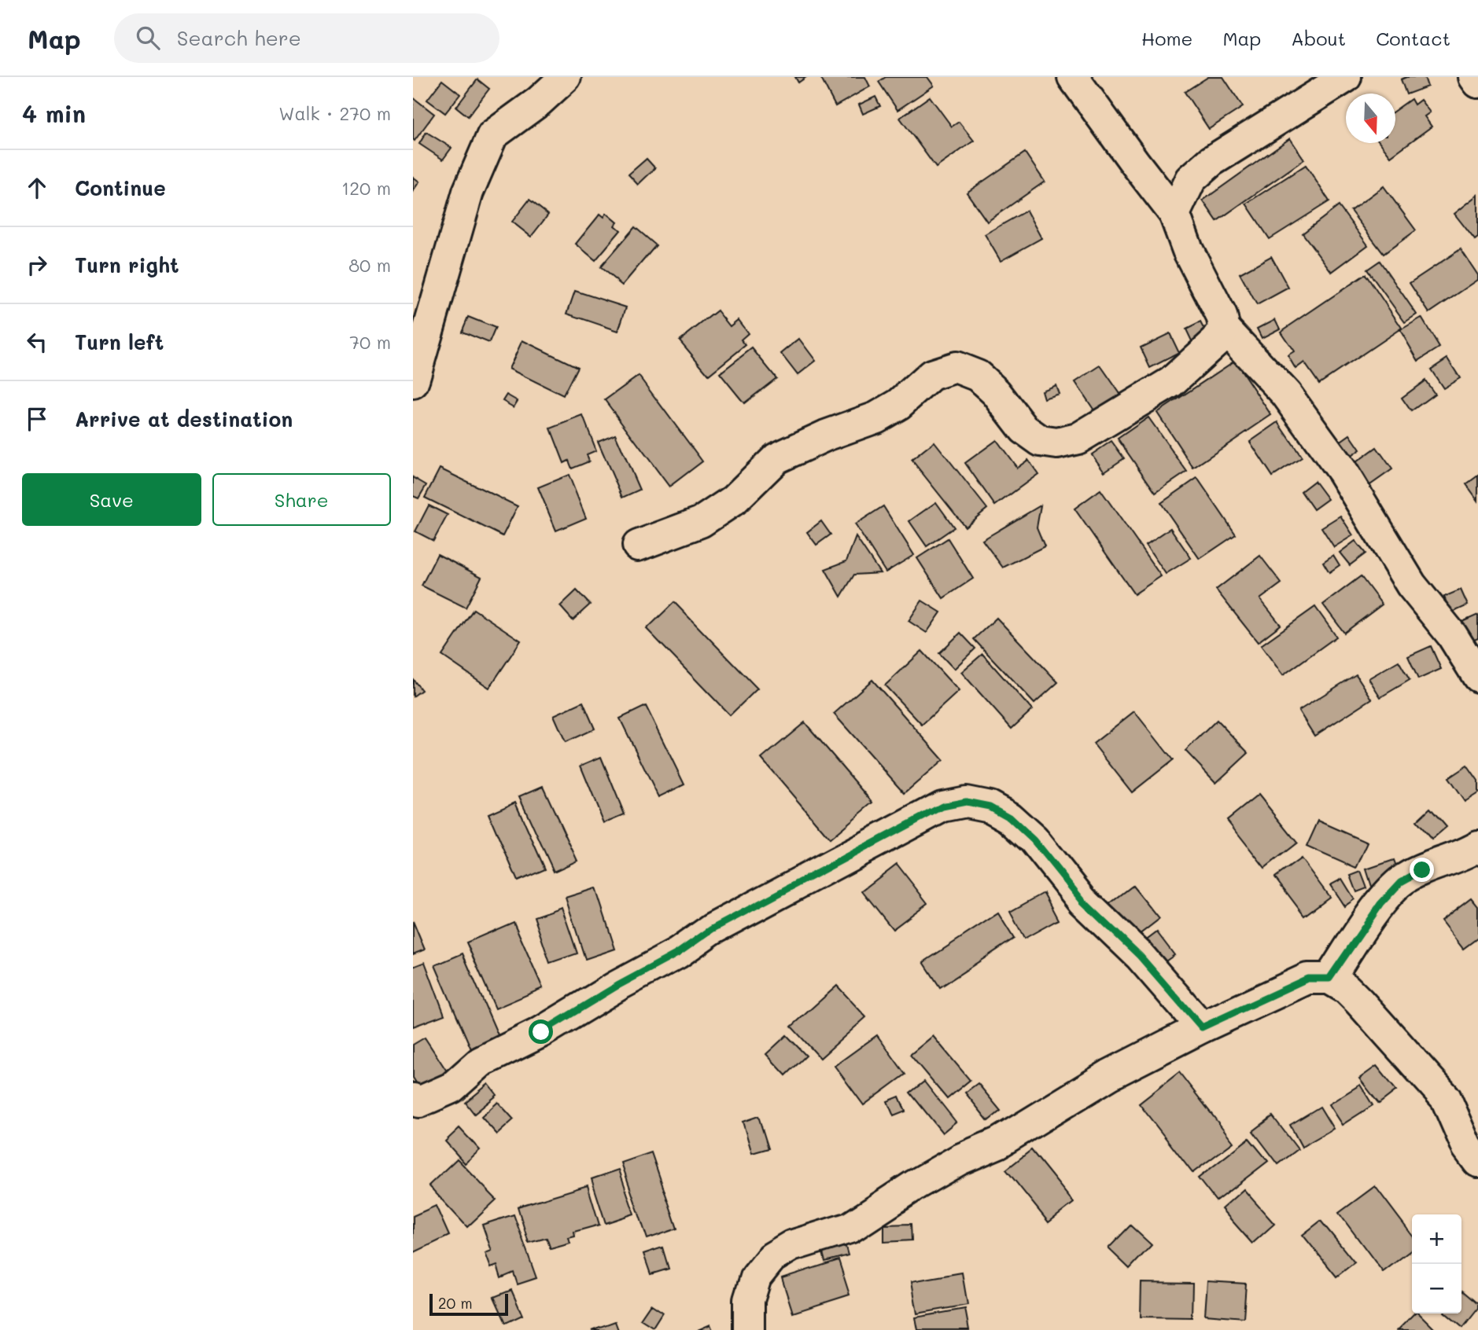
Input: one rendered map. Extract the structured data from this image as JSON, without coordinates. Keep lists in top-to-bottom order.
{
  "scale_bar": "20 m",
  "north": "bottom",
  "page": {
    "header": "Map",
    "search": "Search here",
    "nav": [
      "Home",
      "Map",
      "About",
      "Contact"
    ],
    "heading": ["4 min", "Walk · 270 m"],
    "list": [
      ["Continue", "120 m"],
      ["Turn right", "80 m"],
      ["Turn left", "70 m"],
      "Arrive at destination"
    ],
    "buttons": ["Save", "Share"],
    "map_buttons": ["+", "−"],
    "scale": "20 m"
  }
}
